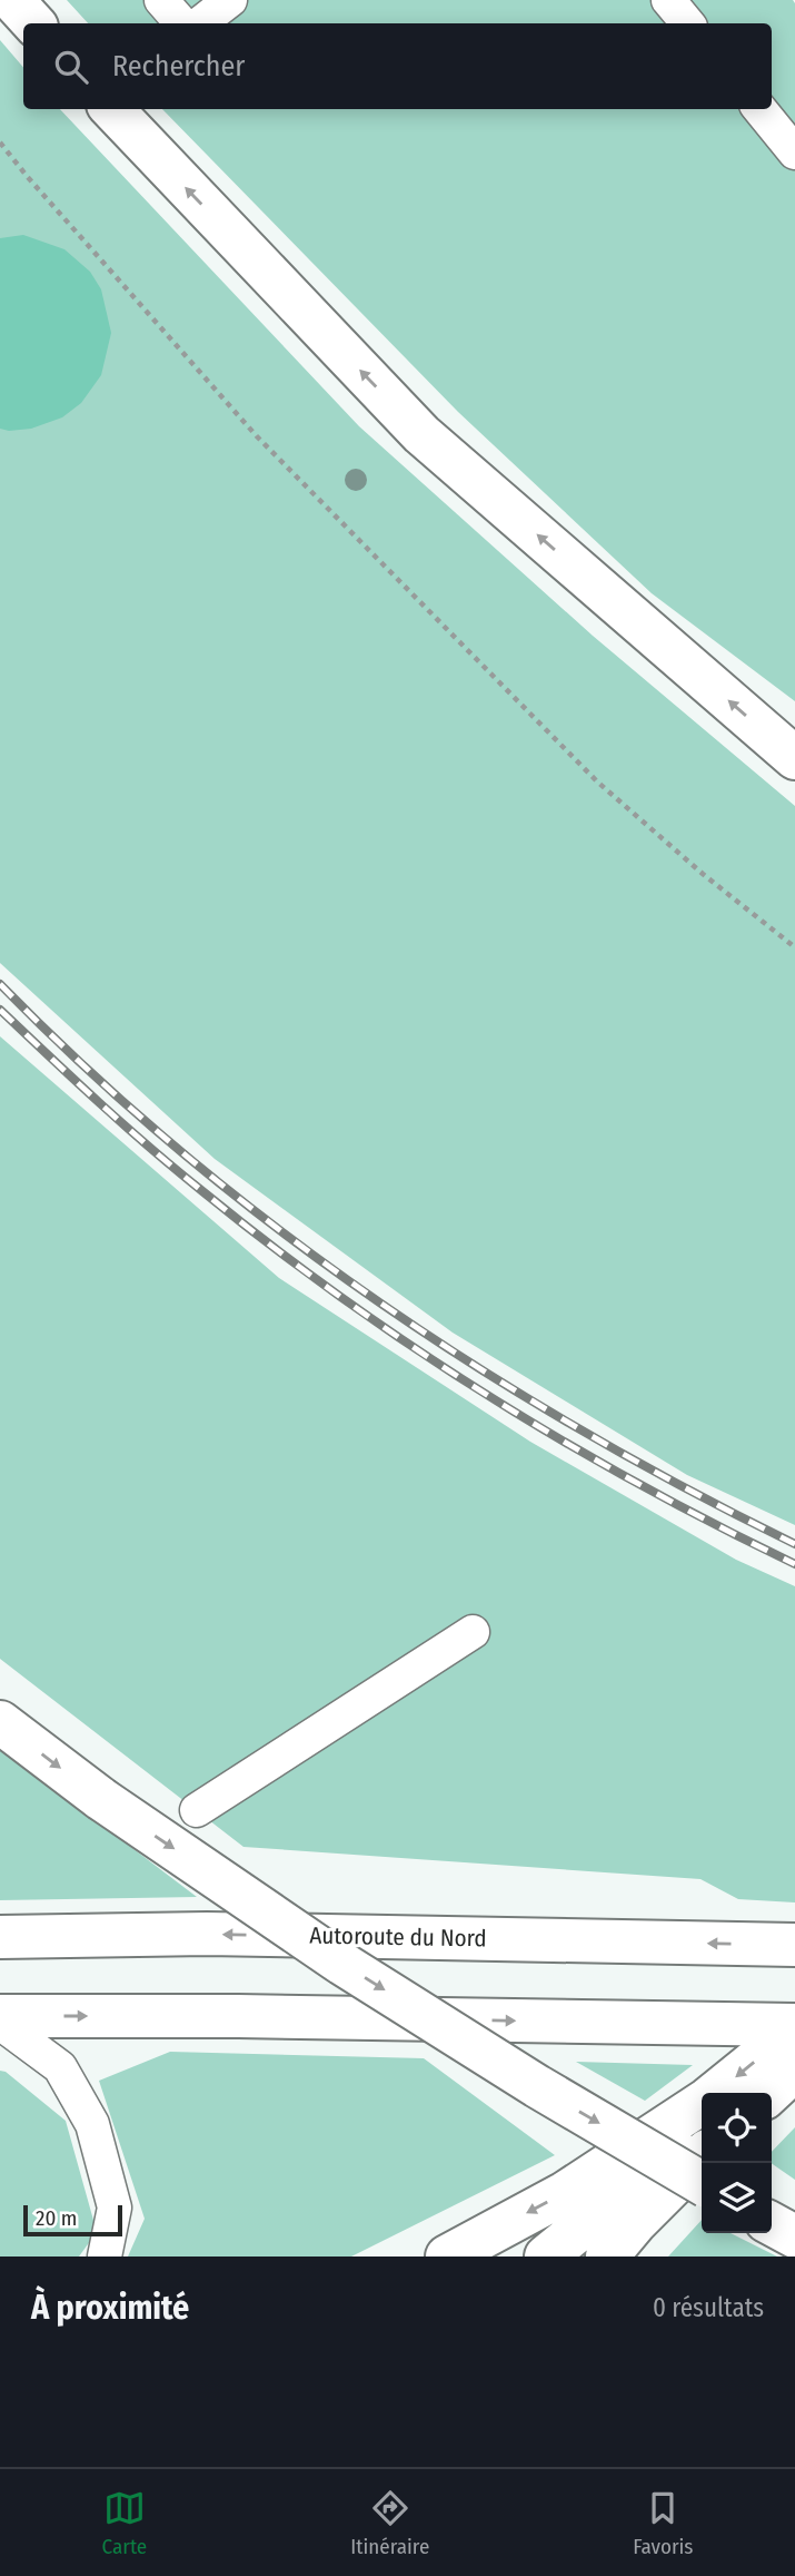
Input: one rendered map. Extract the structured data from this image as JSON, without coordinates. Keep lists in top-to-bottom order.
{
  "streets": {
    "main road": ["Autoroute du Nord"]
  },
  "scale_bar": "20 m",
  "page": {
    "search": "Rechercher",
    "scale": "20 m",
    "heading": ["À proximité", "0 résultats"],
    "nav": ["Carte", "Itinéraire", "Favoris"]
  }
}
